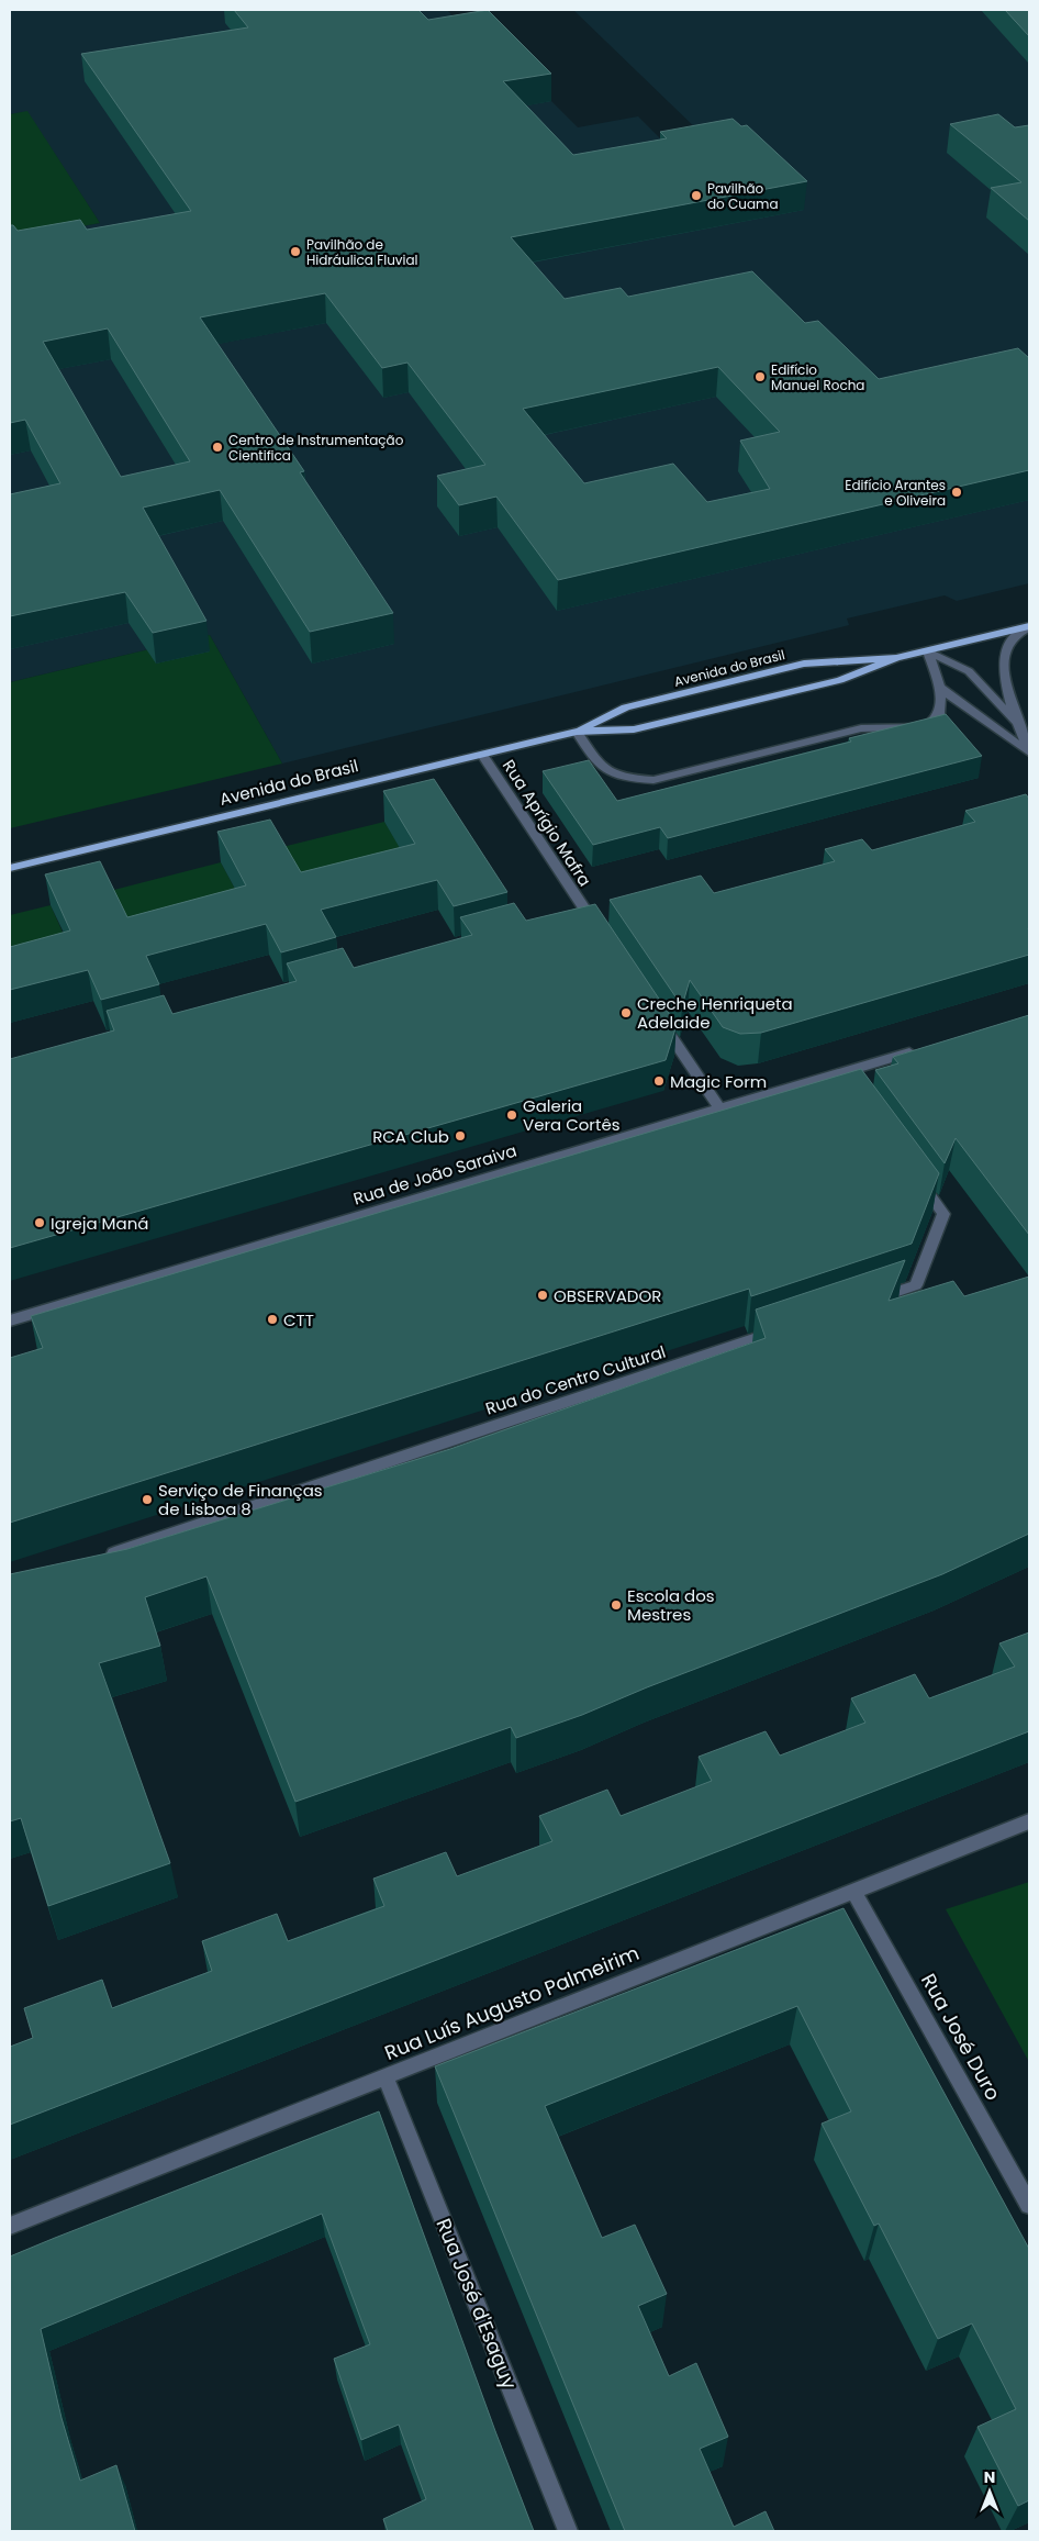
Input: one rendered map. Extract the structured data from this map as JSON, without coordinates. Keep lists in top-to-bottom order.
{
  "streets": {
    "main road": ["Avenida do Brasil"],
    "street": [
      "Rua Aprígio Mafra",
      "Rua de João Saraiva",
      "Rua do Centro Cultural",
      "Rua Luís Augusto Palmeirim",
      "Rua José Duro",
      "Rua José d'Esaguy"
    ]
  },
  "crossings": [
    ["Avenida do Brasil", "Rua Aprígio Mafra"],
    ["Rua Luís Augusto Palmeirim", "Rua José Duro"],
    ["Rua Luís Augusto Palmeirim", "Rua José d'Esaguy"]
  ],
  "places": [
    "Pavilhão do Cuama",
    "Pavilhão de Hidráulica Fluvial",
    "Edifício Manuel Rocha",
    "Centro de Instrumentação Cientifica",
    "Edifício Arantes e Oliveira",
    "Creche Henriqueta Adelaide",
    "Magic Form",
    "Galeria Vera Cortês",
    "RCA Club",
    "Igreja Maná",
    "OBSERVADOR",
    "CTT",
    "Serviço de Finanças de Lisboa 8",
    "Escola dos Mestres"
  ],
  "north": "top"
}
